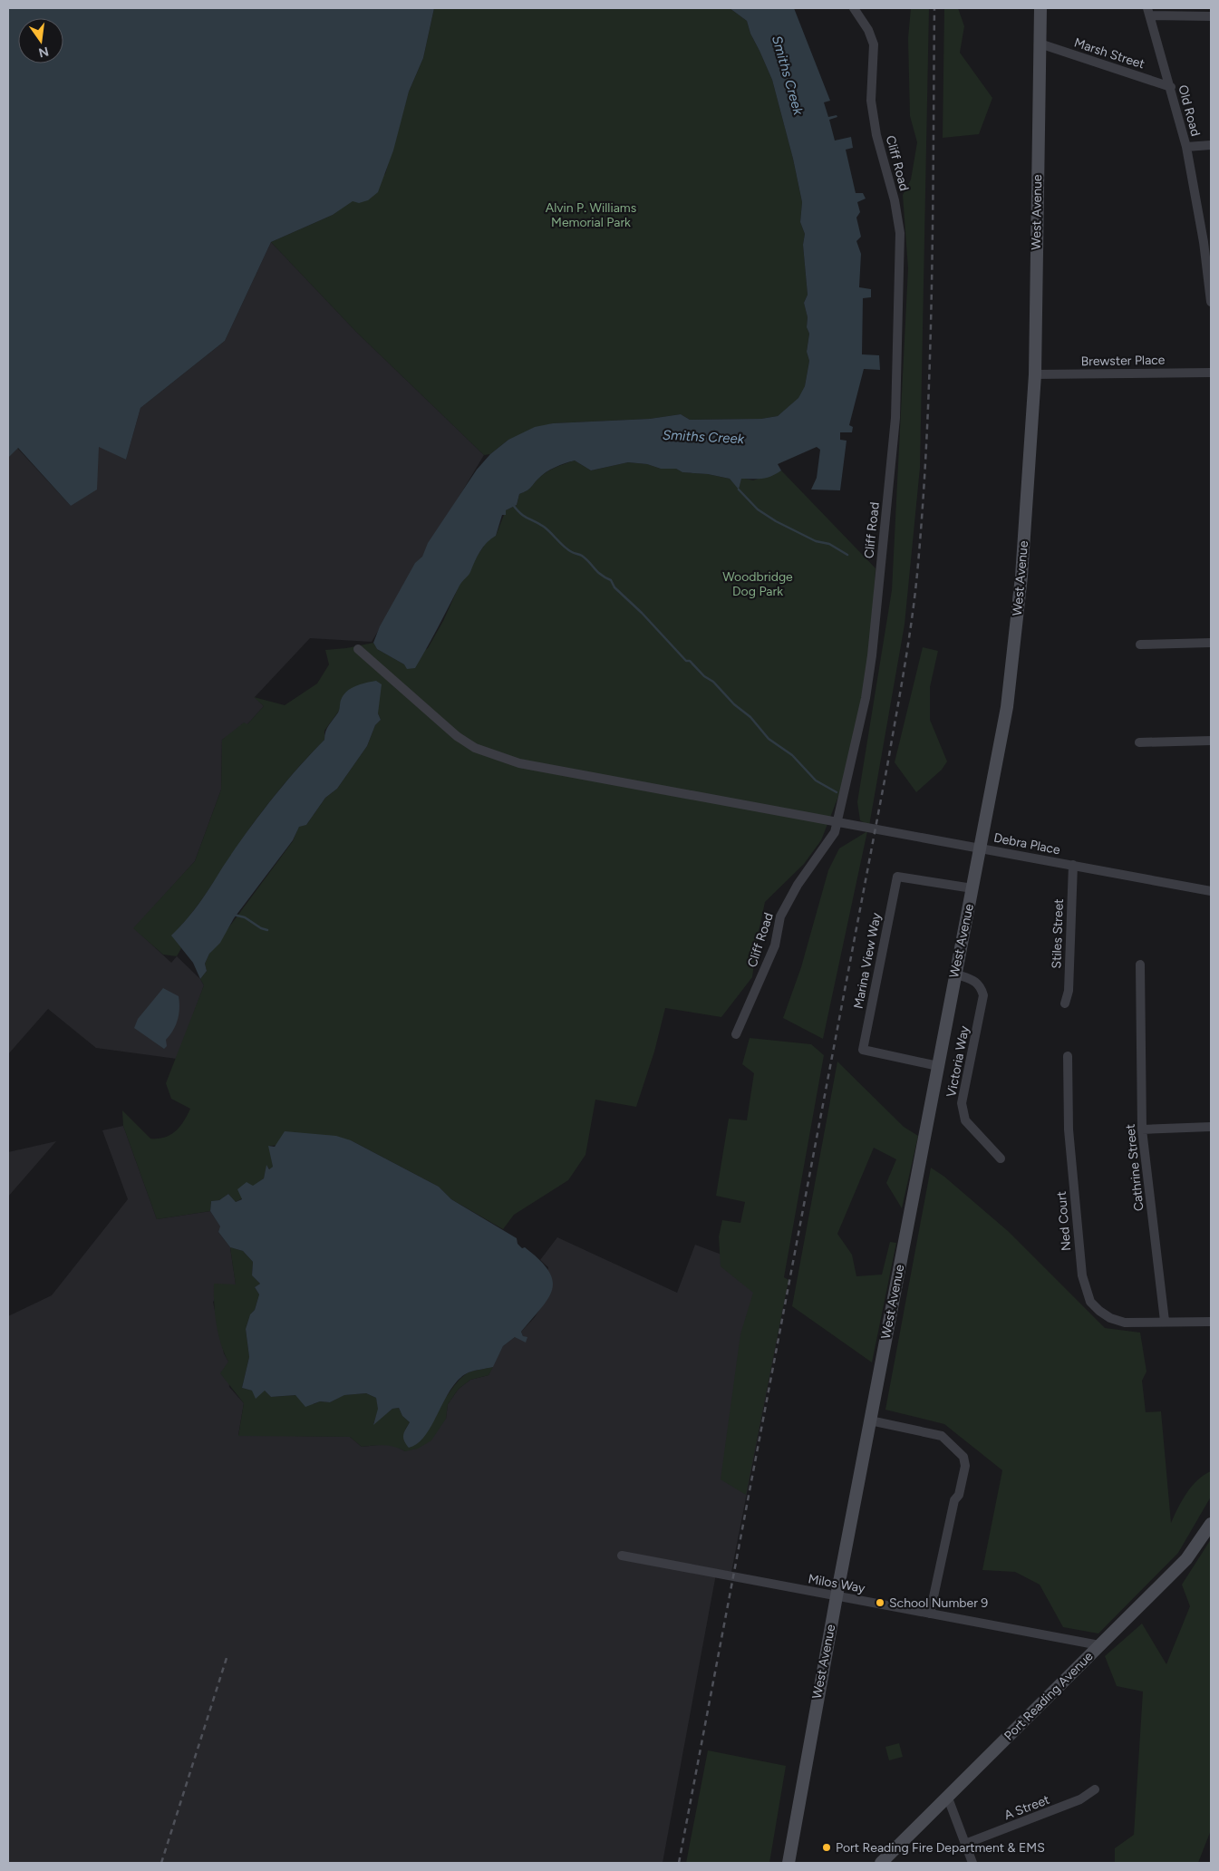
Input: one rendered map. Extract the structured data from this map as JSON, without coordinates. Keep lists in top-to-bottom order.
{
  "streets": {
    "street": [
      "Marsh Street",
      "Old Road",
      "Cliff Road",
      "West Avenue",
      "Brewster Place",
      "Debra Place",
      "Stiles Street",
      "Marina View Way",
      "Victoria Way",
      "Cathrine Street",
      "Ned Court",
      "Milos Way",
      "Port Reading Avenue",
      "A Street"
    ]
  },
  "crossings": [
    ["Marsh Street", "Old Road"],
    ["Marsh Street", "West Avenue"],
    ["Cliff Road", "Debra Place"],
    ["West Avenue", "Brewster Place"],
    ["West Avenue", "Debra Place"],
    ["West Avenue", "Marina View Way"],
    ["West Avenue", "Victoria Way"],
    ["West Avenue", "Milos Way"],
    ["Debra Place", "Stiles Street"],
    ["Cathrine Street", "Ned Court"],
    ["Milos Way", "Port Reading Avenue"]
  ],
  "water": ["Smiths Creek"],
  "parks": ["Alvin P. Williams Memorial Park", "Woodbridge Dog Park"],
  "places": ["School Number 9", "Port Reading Fire Department & EMS"],
  "north": "bottom"
}
